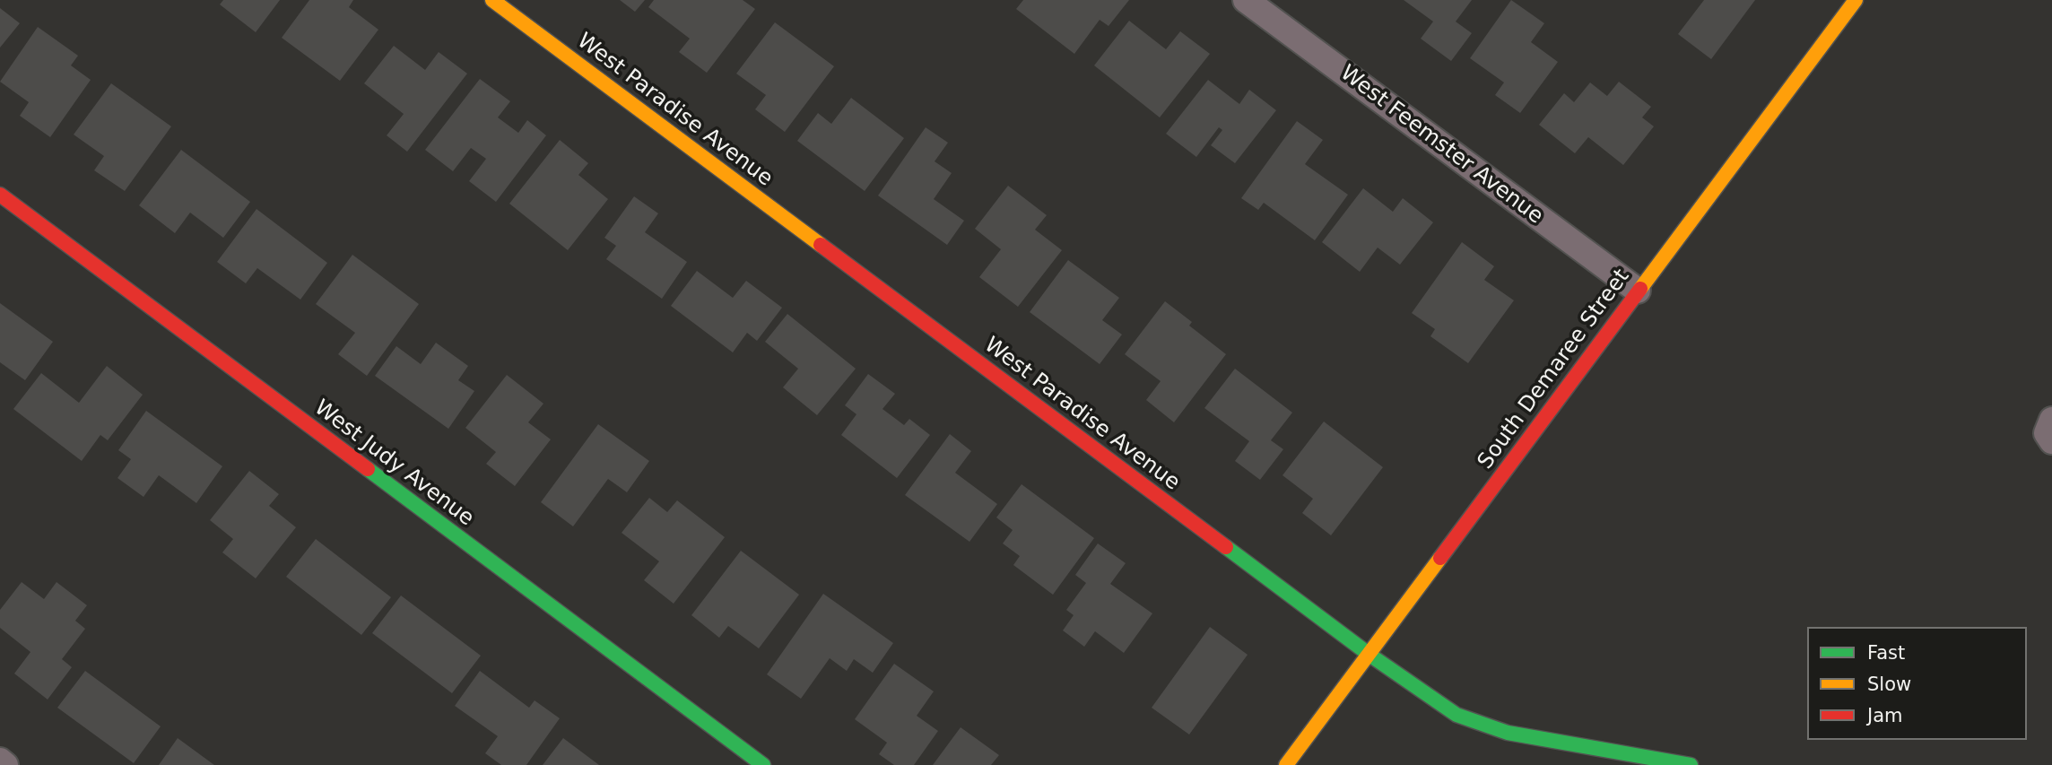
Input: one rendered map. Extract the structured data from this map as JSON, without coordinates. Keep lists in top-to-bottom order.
{
  "streets": {
    "street": [
      "West Paradise Avenue",
      "West Feemster Avenue",
      "South Demaree Street",
      "West Judy Avenue"
    ]
  },
  "crossings": [
    ["West Paradise Avenue", "South Demaree Street"],
    ["West Feemster Avenue", "South Demaree Street"]
  ],
  "legend": ["Fast", "Slow", "Jam"]
}
